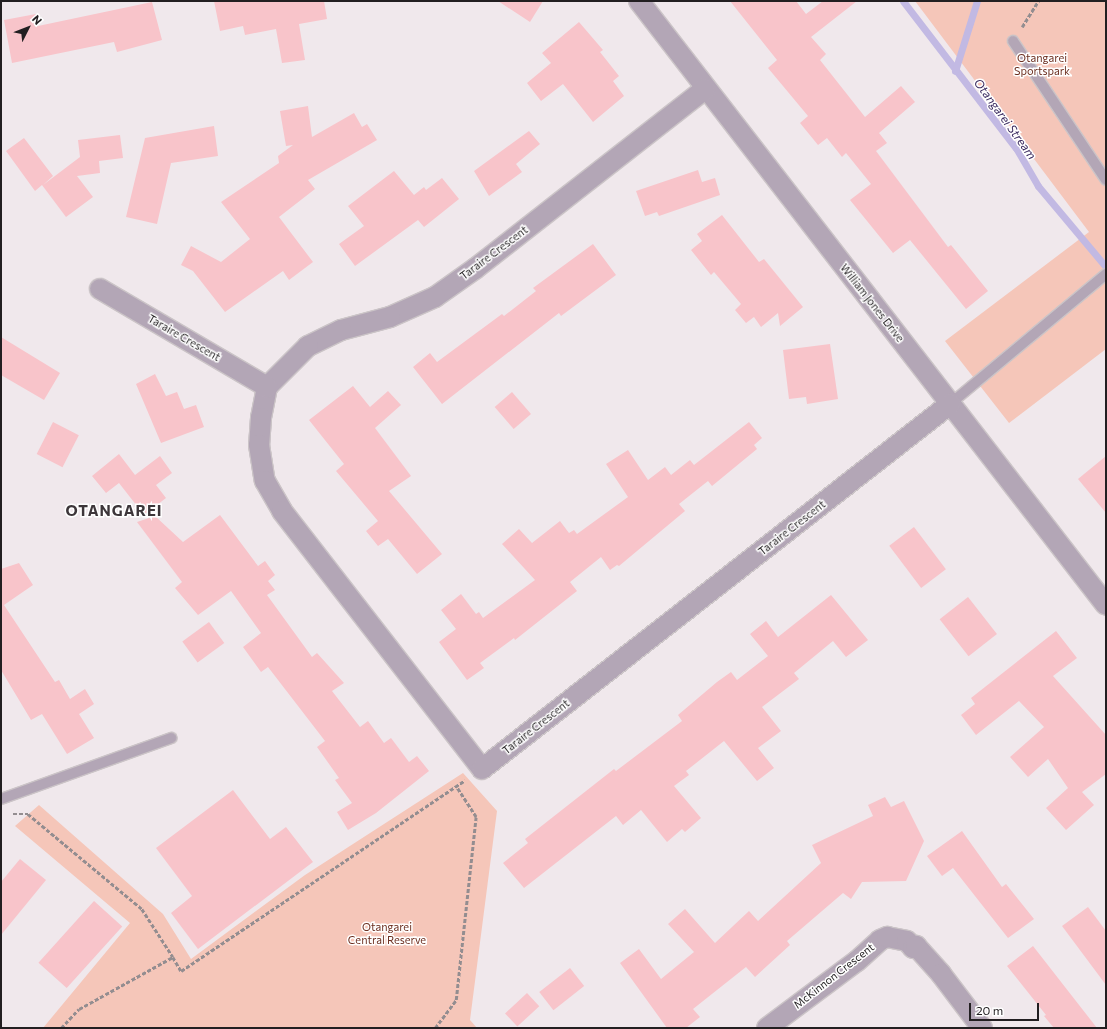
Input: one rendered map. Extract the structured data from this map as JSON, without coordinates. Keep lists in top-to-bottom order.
{
  "streets": {
    "street": ["Taraire Crescent", "William Jones Drive", "McKinnon Crescent"]
  },
  "crossings": [
    ["Taraire Crescent", "William Jones Drive"]
  ],
  "districts": ["OTANGAREI"],
  "water": ["Otangarei Stream"],
  "parks": ["Otangarei Sportspark", "Otangarei Central Reserve"],
  "scale_bar": "20 m",
  "north": "top right"
}
